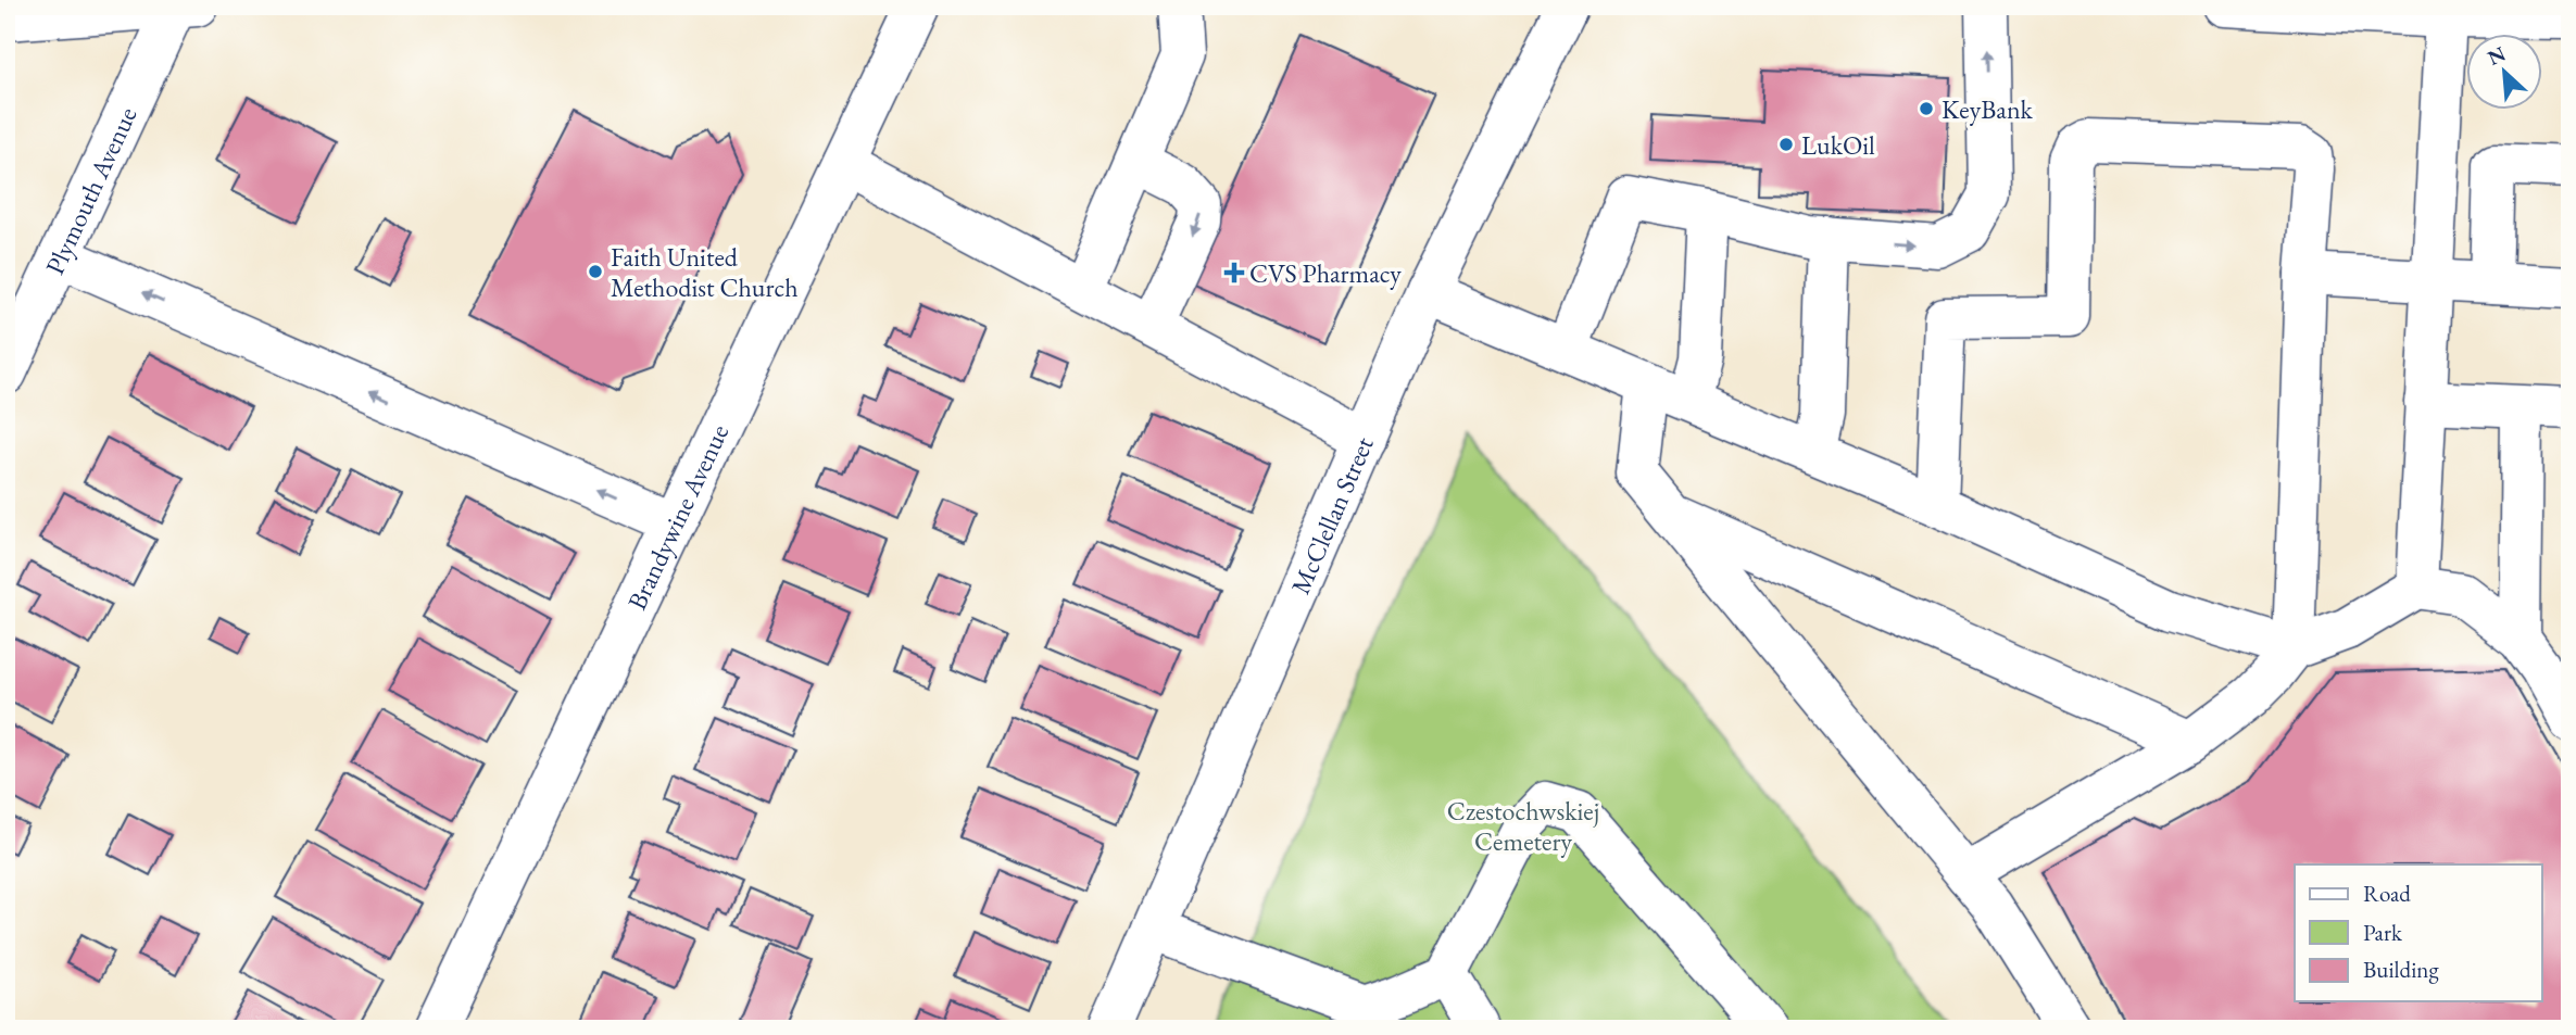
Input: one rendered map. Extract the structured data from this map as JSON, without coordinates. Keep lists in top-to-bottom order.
{
  "streets": {
    "street": ["Plymouth Avenue", "McClellan Street", "Brandywine Avenue"]
  },
  "parks": ["Czestochwskiej Cemetery"],
  "places": {
    "other": ["KeyBank", "LukOil", "Faith United Methodist Church"],
    "health": ["CVS Pharmacy"]
  },
  "legend": ["Road", "Park", "Building"],
  "north": "top left"
}
